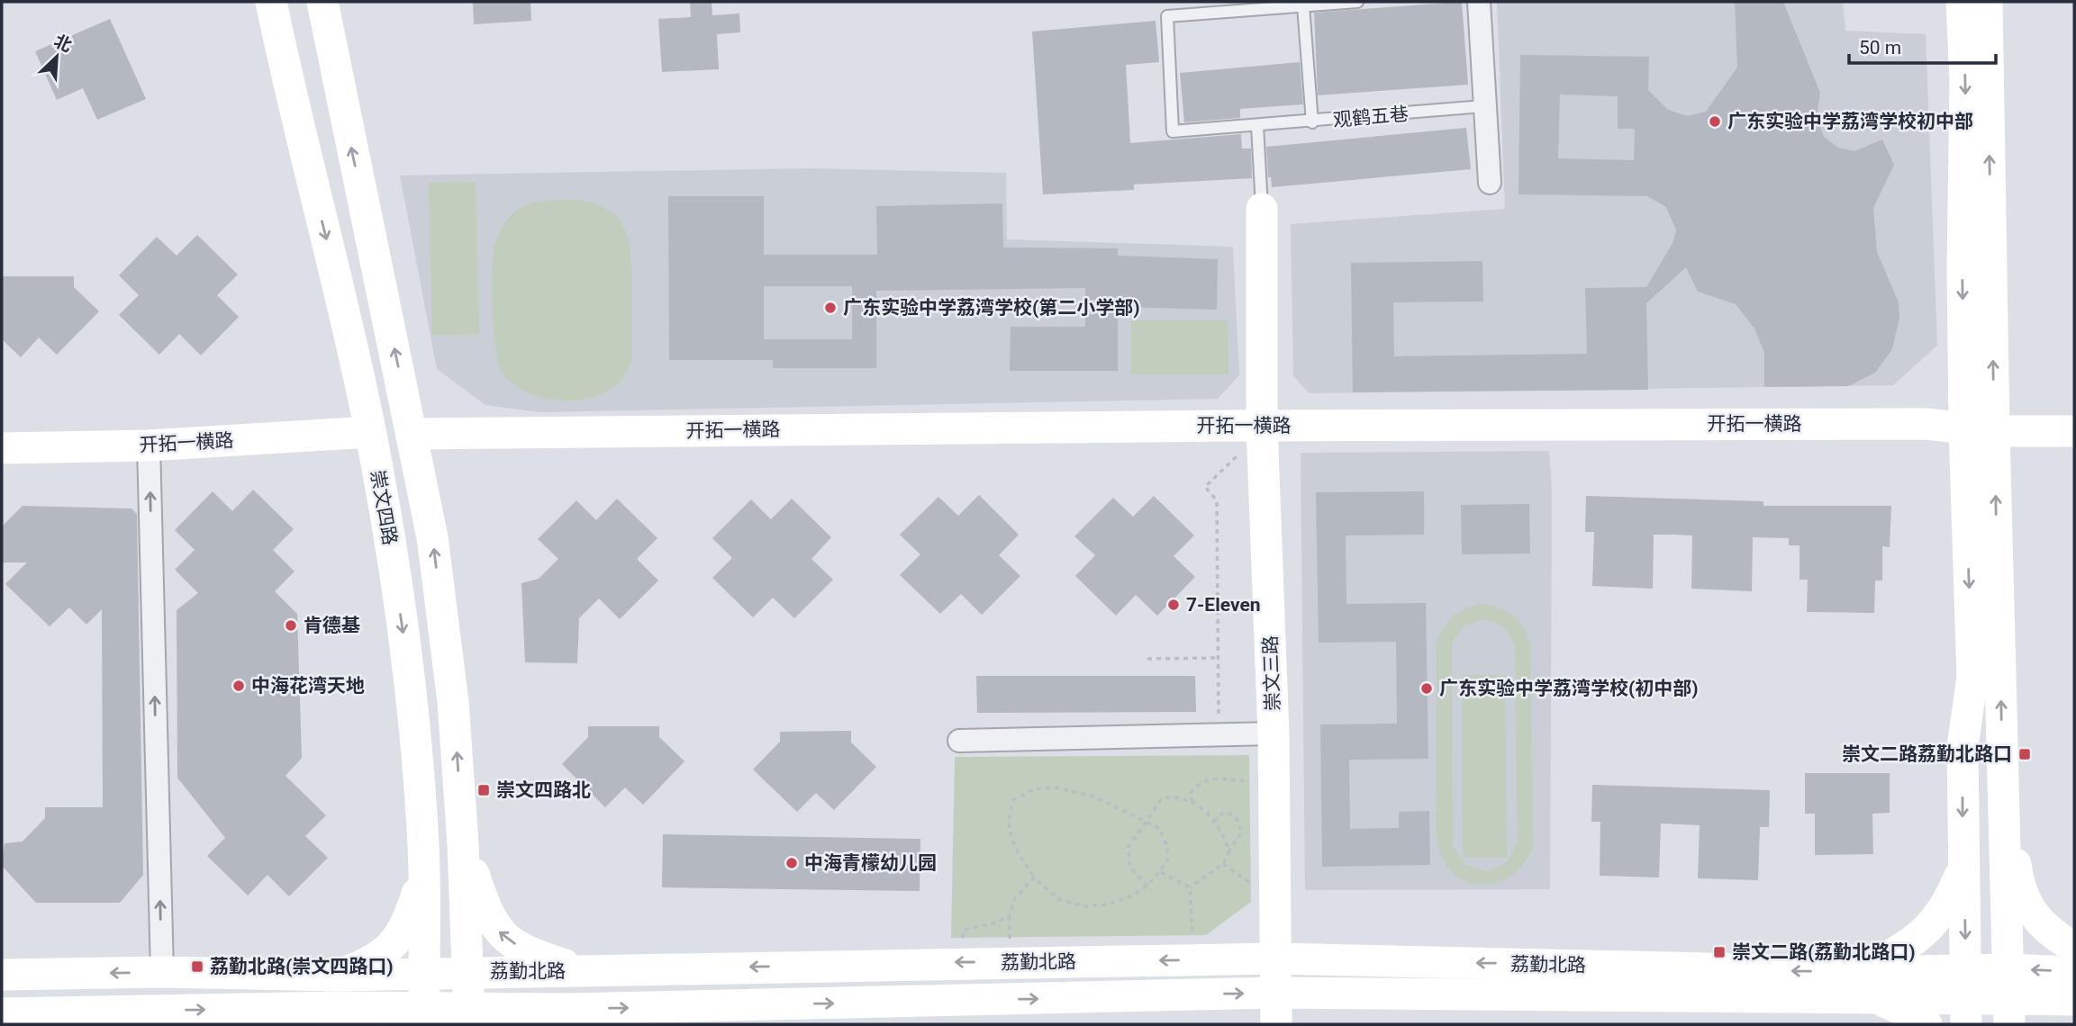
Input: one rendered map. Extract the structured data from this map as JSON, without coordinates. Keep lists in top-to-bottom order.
{
  "streets": {
    "main road": [
      "开拓一横路",
      "崇文四路",
      "崇文三路",
      "荔勤北路"
    ],
    "lane": ["观鹤五巷"]
  },
  "crossings": [
    ["开拓一横路", "崇文四路"],
    ["开拓一横路", "崇文三路"],
    ["崇文四路", "荔勤北路"],
    ["崇文三路", "荔勤北路"]
  ],
  "places": {
    "other": [
      "广东实验中学荔湾学校初中部",
      "广东实验中学荔湾学校(第二小学部)",
      "7-Eleven",
      "肯德基",
      "中海花湾天地",
      "广东实验中学荔湾学校(初中部)",
      "中海青檬幼儿园"
    ],
    "transit": [
      "崇文二路荔勤北路口",
      "崇文四路北",
      "崇文二路(荔勤北路口)",
      "荔勤北路(崇文四路口)"
    ]
  },
  "scale_bar": "50 m",
  "north": "top right"
}
